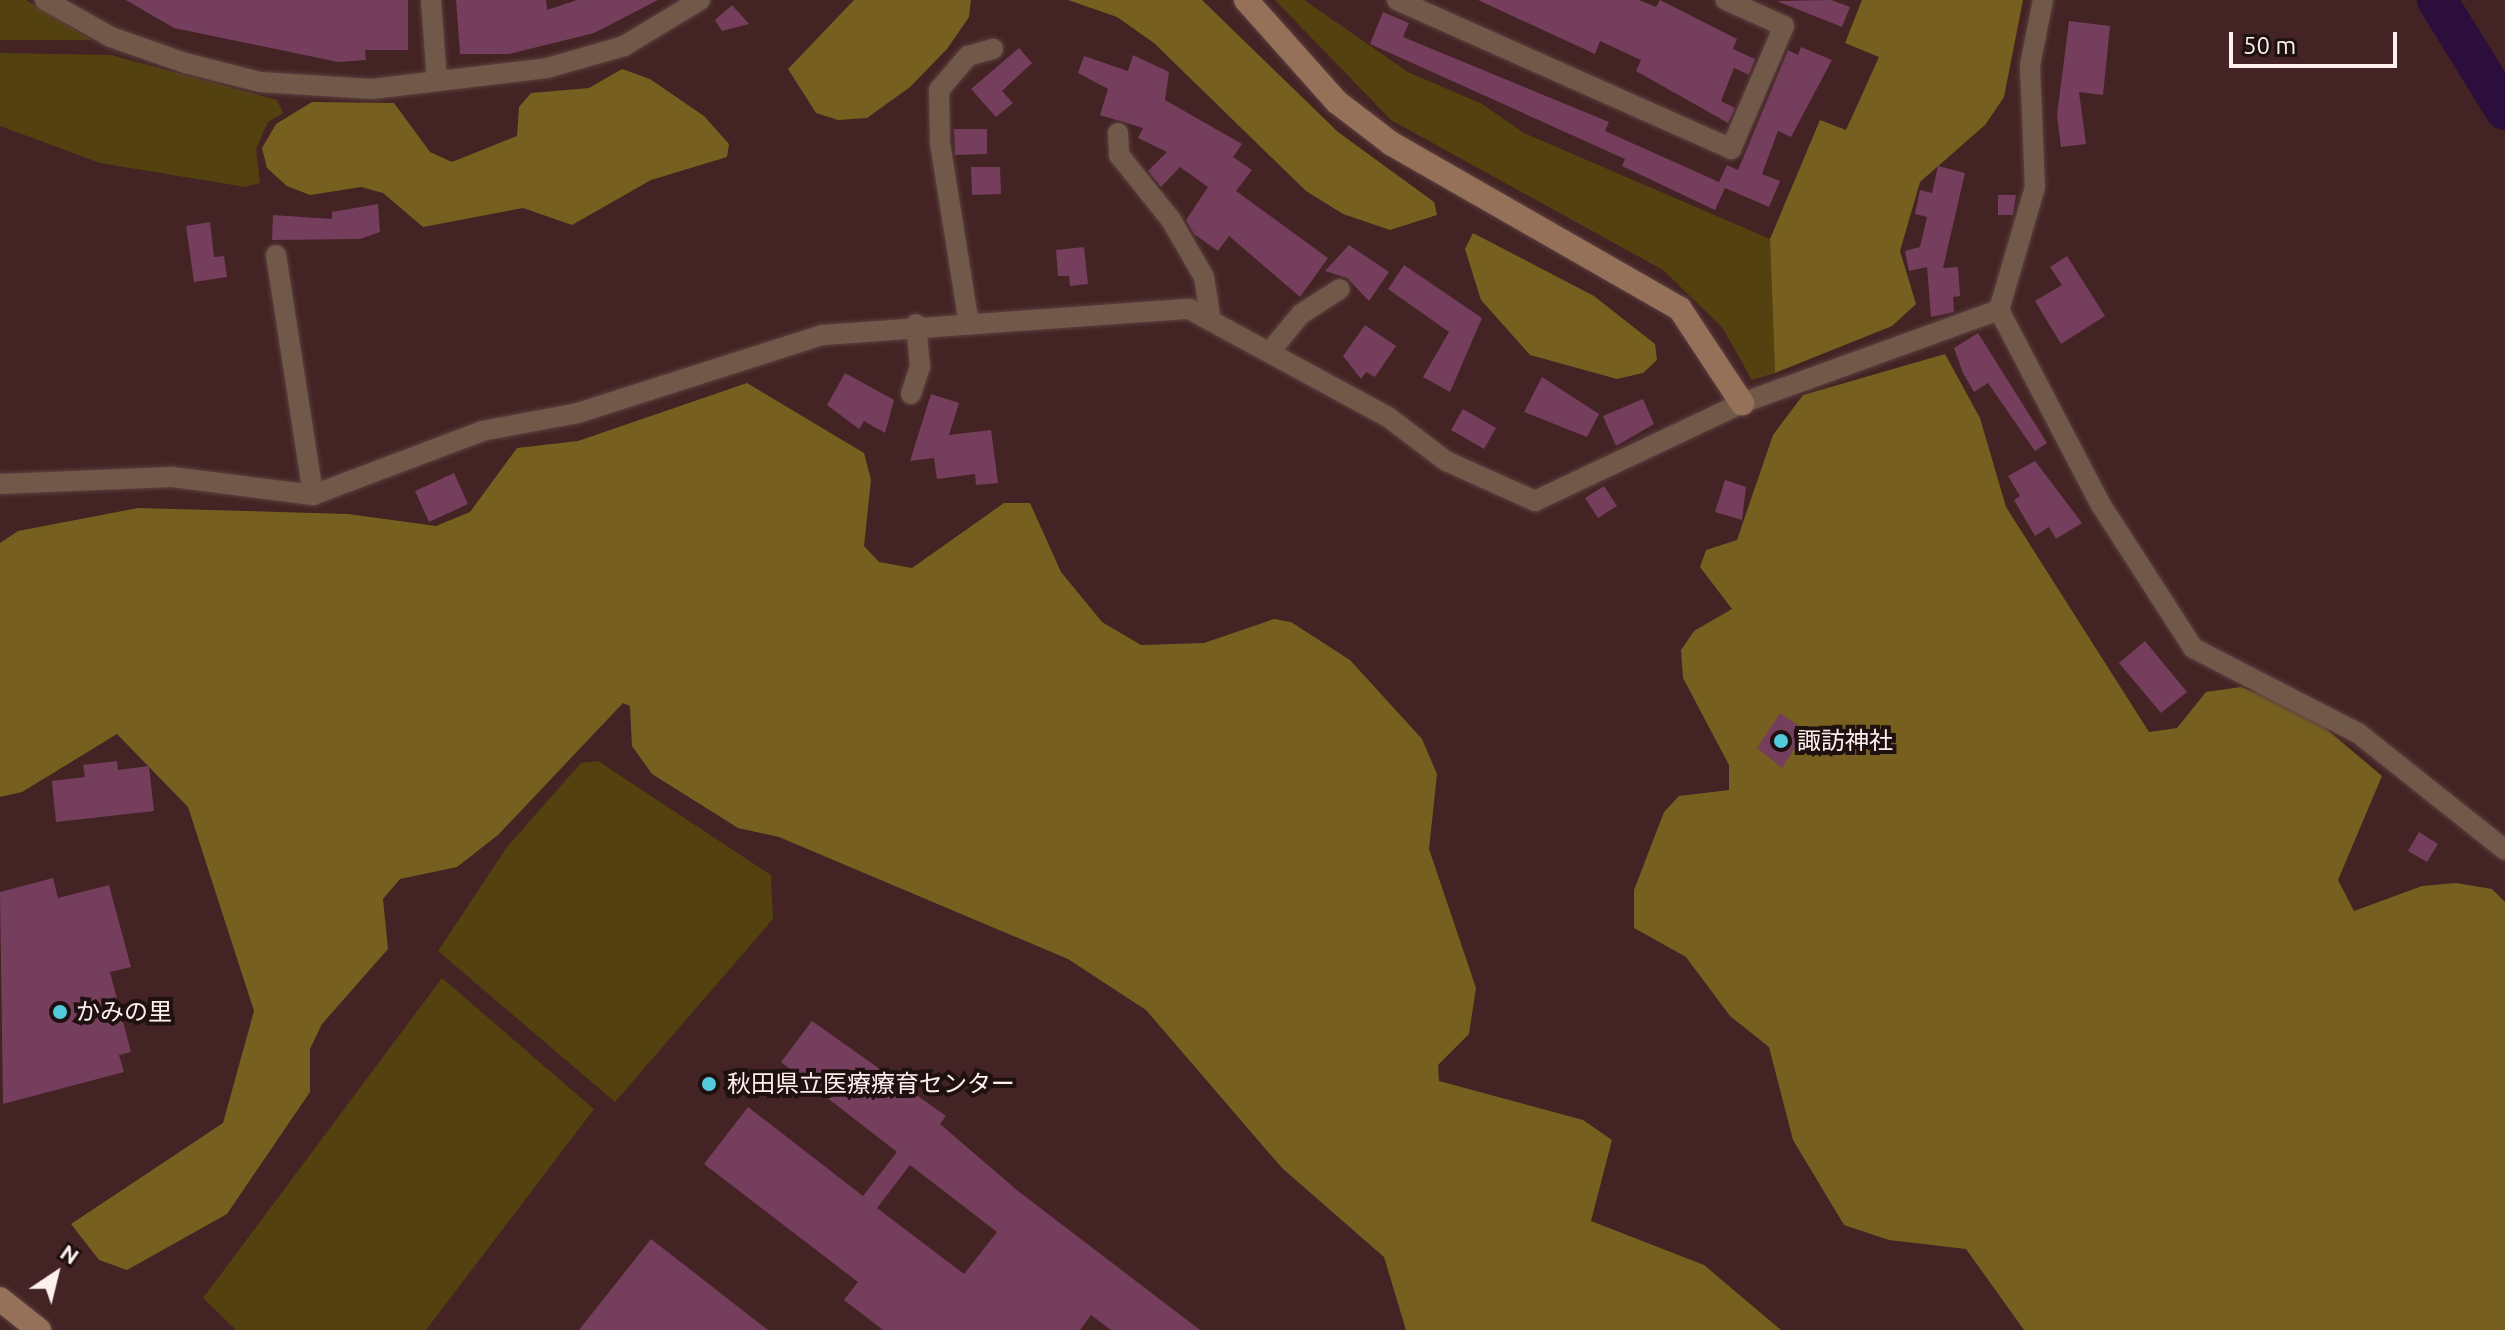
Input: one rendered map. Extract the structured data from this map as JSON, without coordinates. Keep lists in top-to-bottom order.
{
  "places": ["諏訪神社", "かみの里", "秋田県立医療療育センター"],
  "scale_bar": "50 m",
  "north": "top right"
}
